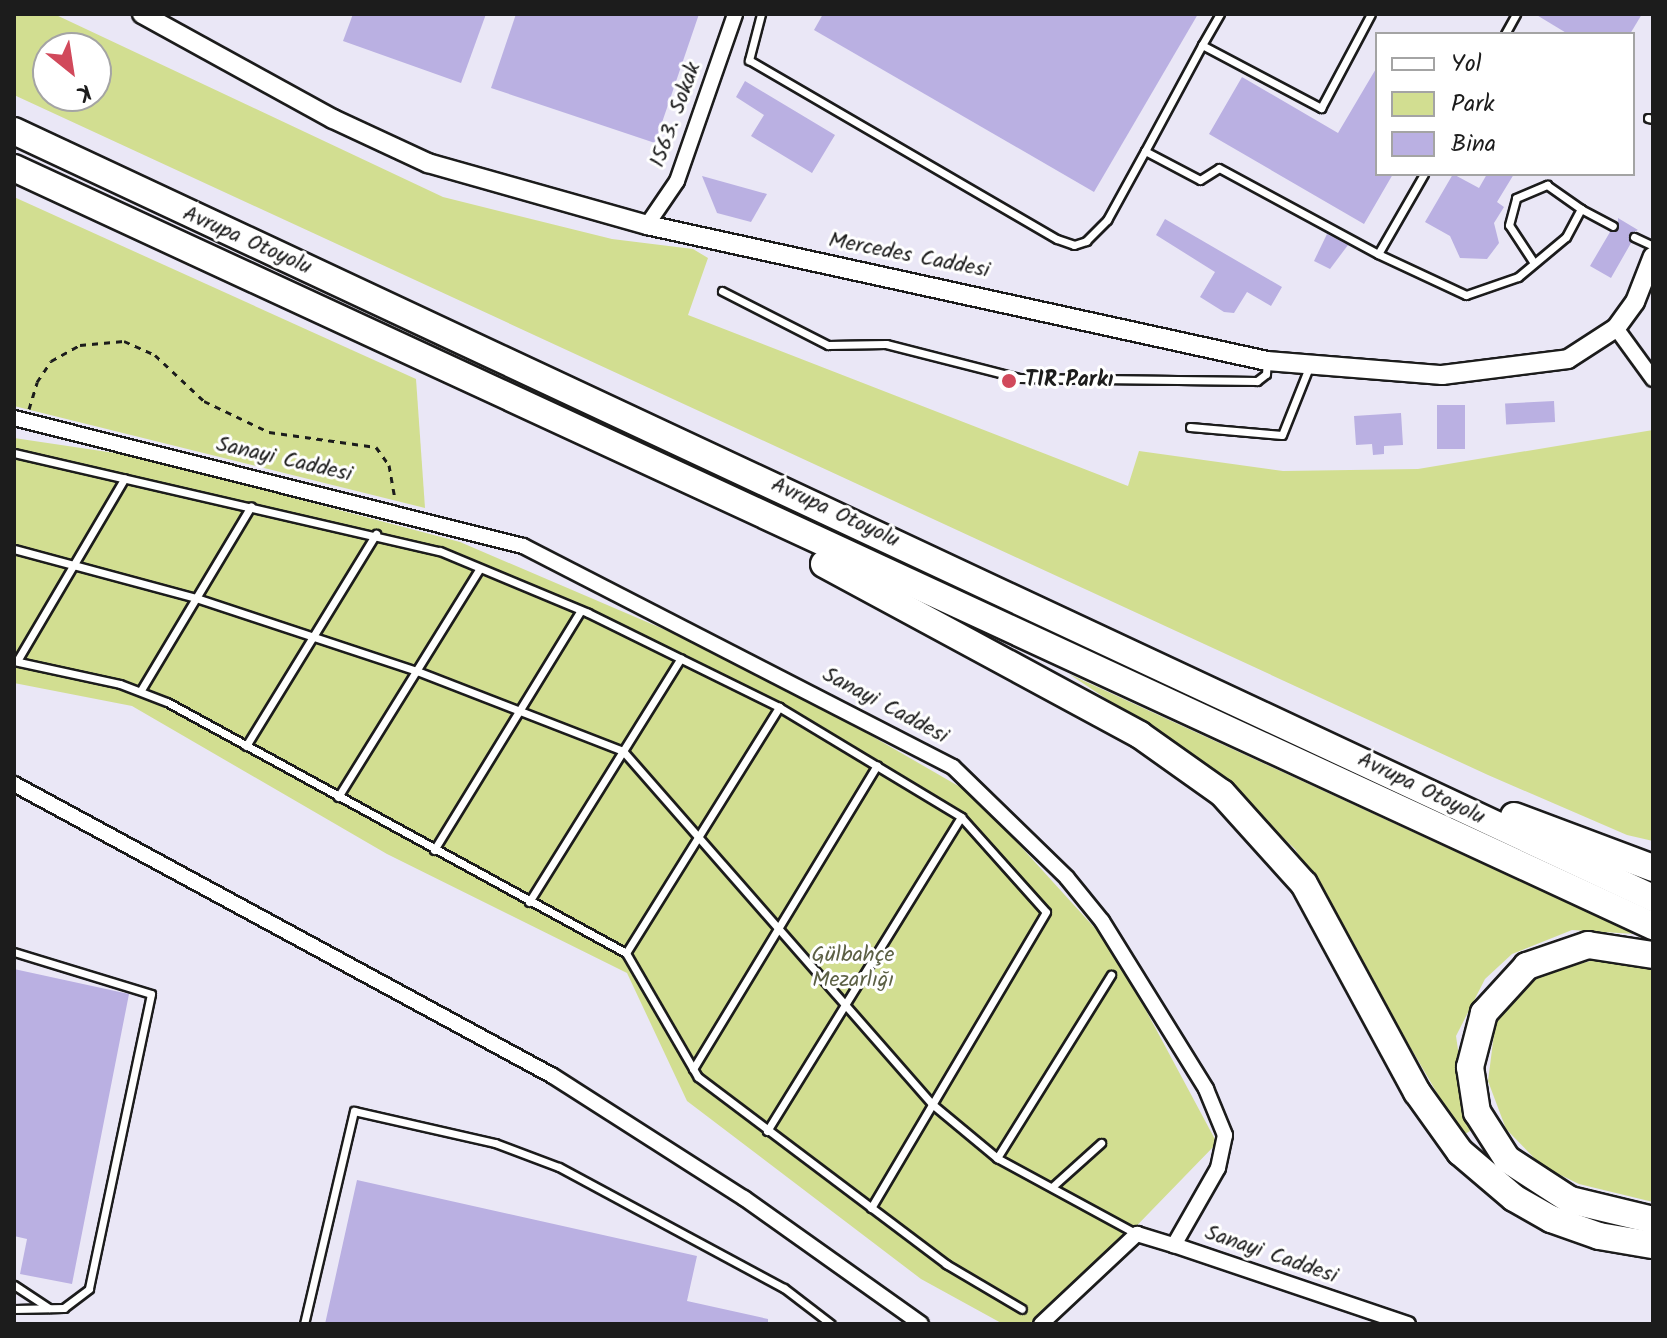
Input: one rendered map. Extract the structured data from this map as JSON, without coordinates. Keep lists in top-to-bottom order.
{
  "streets": {
    "highway": ["Avrupa Otoyolu"],
    "street": ["1563. Sokak", "Mercedes Caddesi", "Sanayi Caddesi"]
  },
  "crossings": [
    ["1563. Sokak", "Mercedes Caddesi"]
  ],
  "parks": ["Gülbahçe Mezarlığı"],
  "places": ["TIR Parkı"],
  "legend": ["Yol", "Park", "Bina"],
  "north": "bottom right"
}
